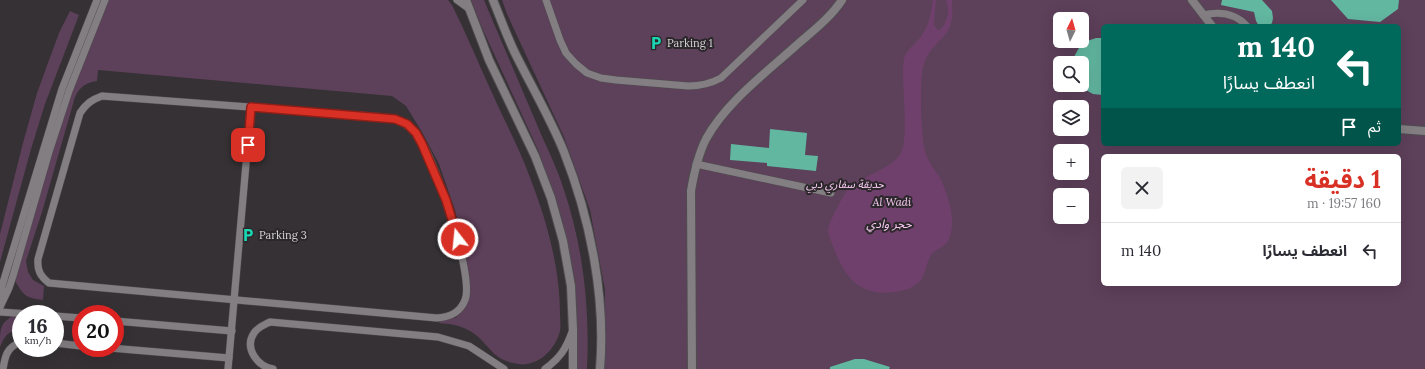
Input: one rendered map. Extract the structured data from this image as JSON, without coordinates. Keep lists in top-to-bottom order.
{
  "water": ["حجر وادي"],
  "parks": ["حديقة سفاري دبي", "Al Wadi"],
  "places": {
    "parking": ["Parking 1", "Parking 3"]
  },
  "north": "top",
  "page": {
    "map_buttons": ["+", "−"],
    "turn": ["140 m", "انعطف يسارًا"],
    "then": "ثم",
    "heading": ["1 دقيقة", "160 m · 19:57"],
    "list": [
      {
        "name": "انعطف يسارًا",
        "value": "140 m"
      }
    ],
    "speed": "16 km/h",
    "limit": "20"
  }
}
